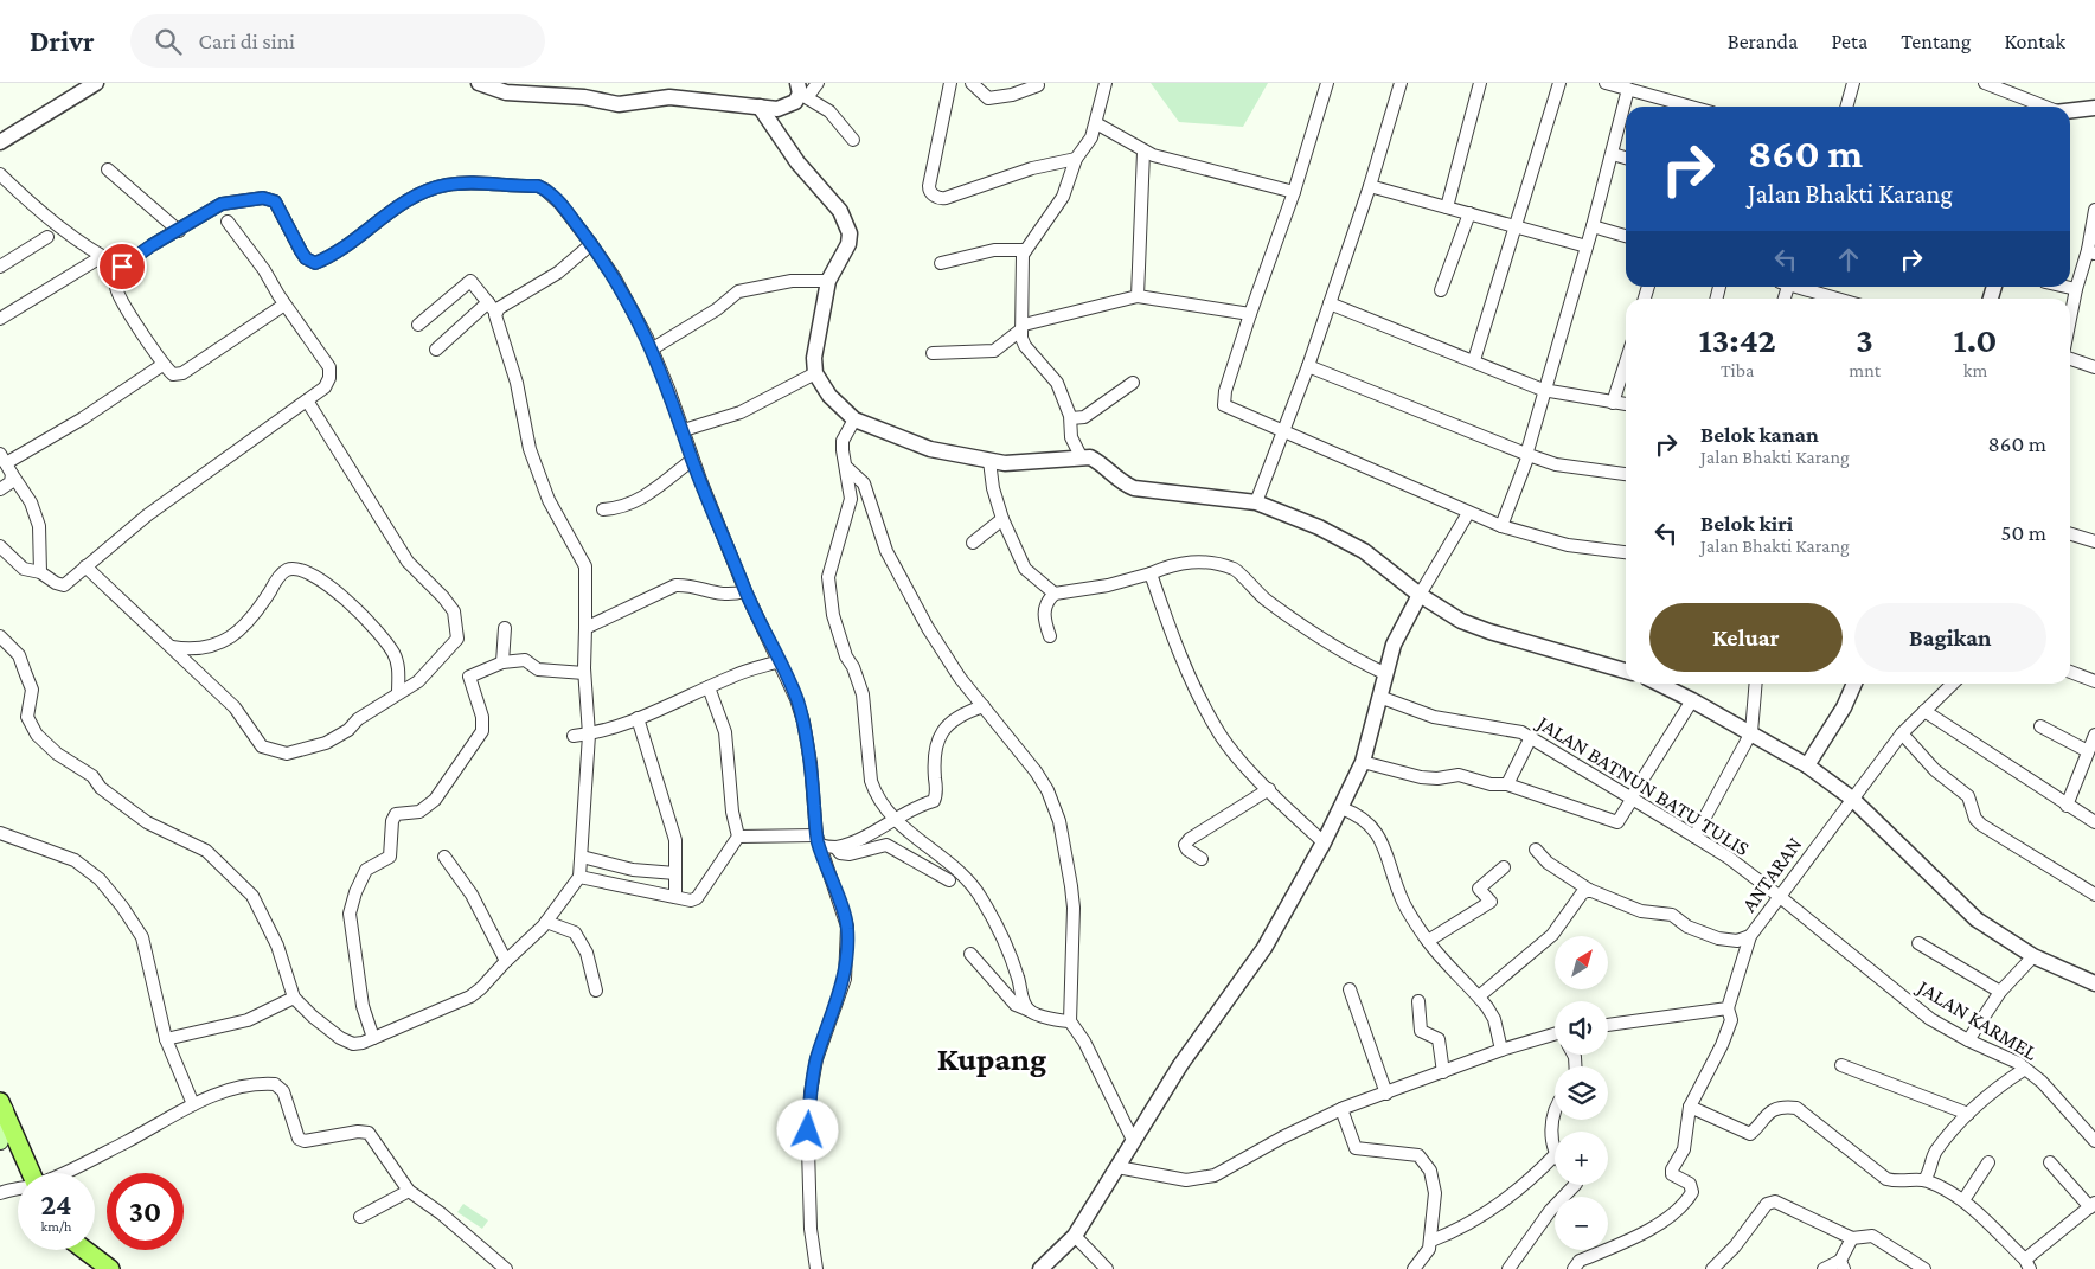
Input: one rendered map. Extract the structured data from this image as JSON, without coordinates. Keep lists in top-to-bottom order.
{
  "streets": {
    "street": ["JALAN BATNUN BATU TULIS", "ANTARAN", "JALAN KARMEL"]
  },
  "crossings": [
    ["JALAN BATNUN BATU TULIS", "ANTARAN"],
    ["JALAN BATNUN BATU TULIS", "JALAN KARMEL"],
    ["ANTARAN", "JALAN KARMEL"]
  ],
  "districts": ["Kupang"],
  "north": "top right",
  "page": {
    "header": "Drivr",
    "search": "Cari di sini",
    "nav": [
      "Beranda",
      "Peta",
      "Tentang",
      "Kontak"
    ],
    "turn": ["860 m", "Jalan Bhakti Karang"],
    "eta": [
      "13:42",
      "Tiba",
      "3",
      "mnt",
      "1.0",
      "km"
    ],
    "list": [
      {
        "name": "Belok kanan",
        "note": "Jalan Bhakti Karang",
        "value": "860 m"
      },
      {
        "name": "Belok kiri",
        "note": "Jalan Bhakti Karang",
        "value": "50 m"
      }
    ],
    "buttons": ["Keluar", "Bagikan"],
    "map_buttons": ["+", "−"],
    "speed": "24 km/h",
    "limit": "30"
  }
}
